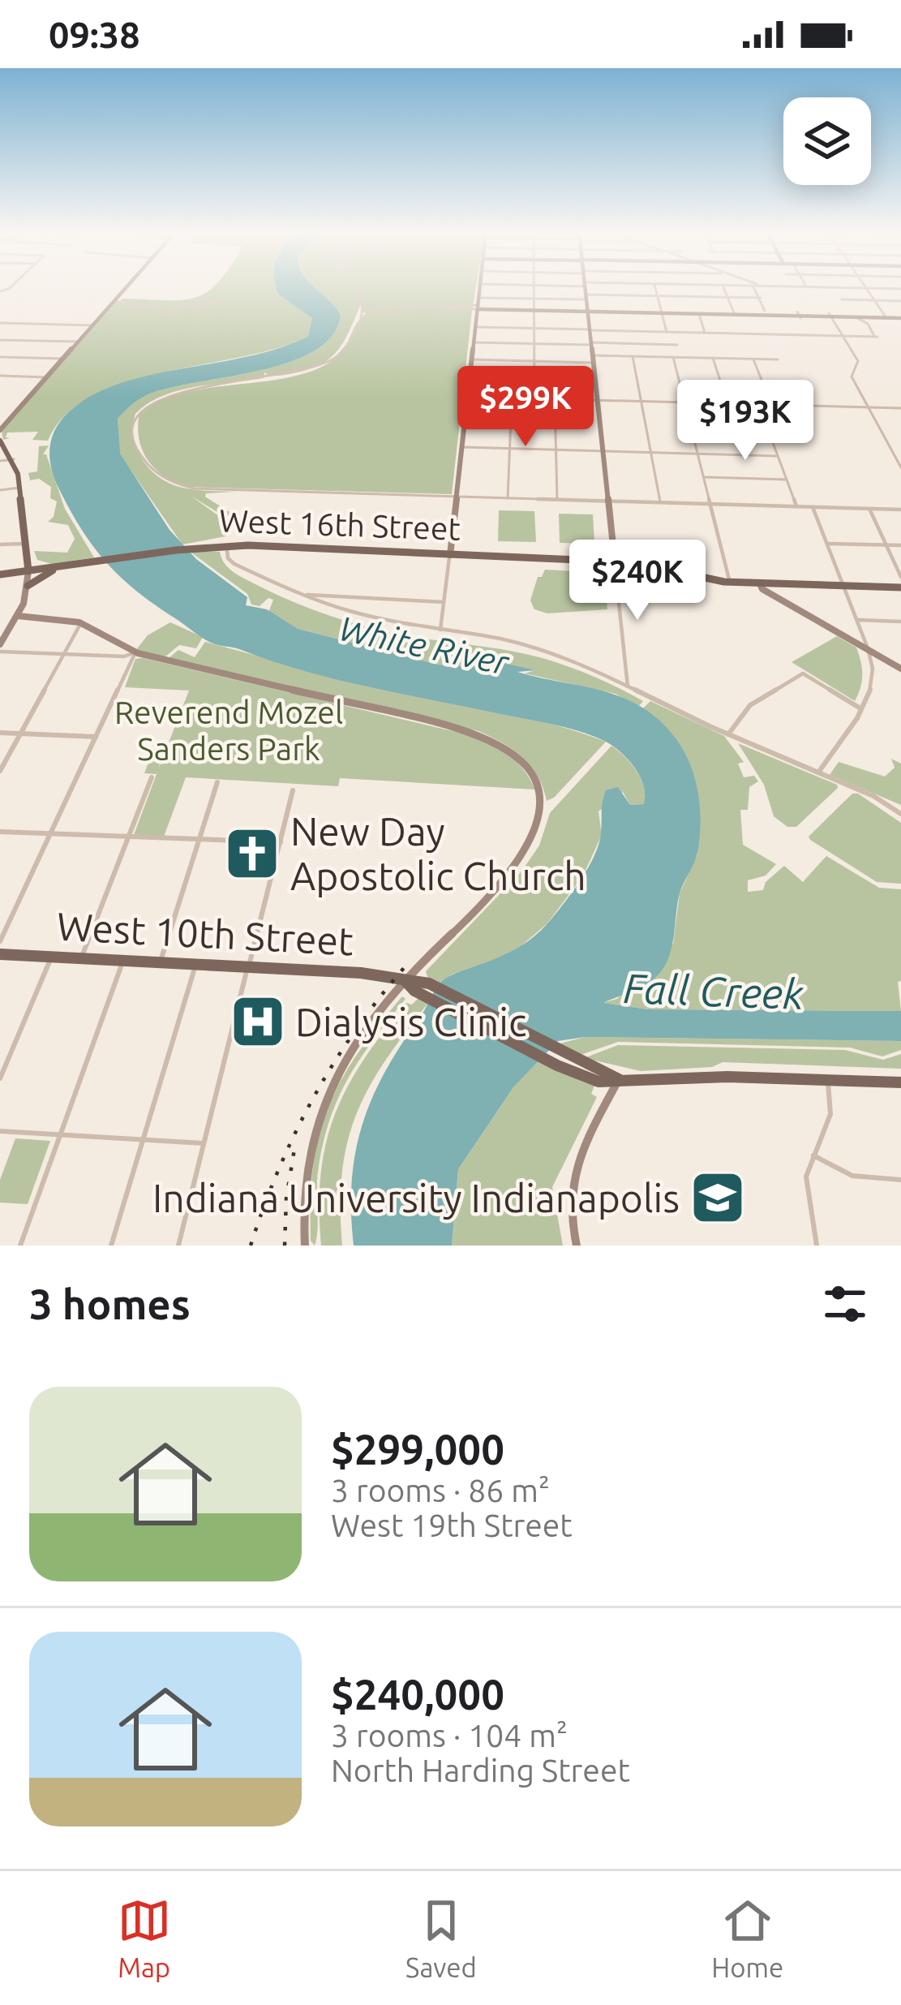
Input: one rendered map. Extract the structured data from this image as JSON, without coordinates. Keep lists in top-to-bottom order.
{
  "streets": {
    "main road": ["West 16th Street", "West 10th Street"]
  },
  "water": ["White River", "Fall Creek"],
  "parks": ["Reverend Mozel Sanders Park"],
  "places": {
    "church": ["New Day Apostolic Church"],
    "hospital": ["Dialysis Clinic"],
    "school or university": ["Indiana University Indianapolis"]
  },
  "page": {
    "status": "09:38",
    "price": ["$299K", "$193K", "$240K"],
    "heading": "3 homes",
    "list": [
      {
        "name": "$299,000",
        "note": "3 rooms · 86 m² · West 19th Street"
      },
      {
        "name": "$240,000",
        "note": "3 rooms · 104 m² · North Harding Street"
      }
    ],
    "tabs": ["Map", "Saved", "Home"]
  }
}
